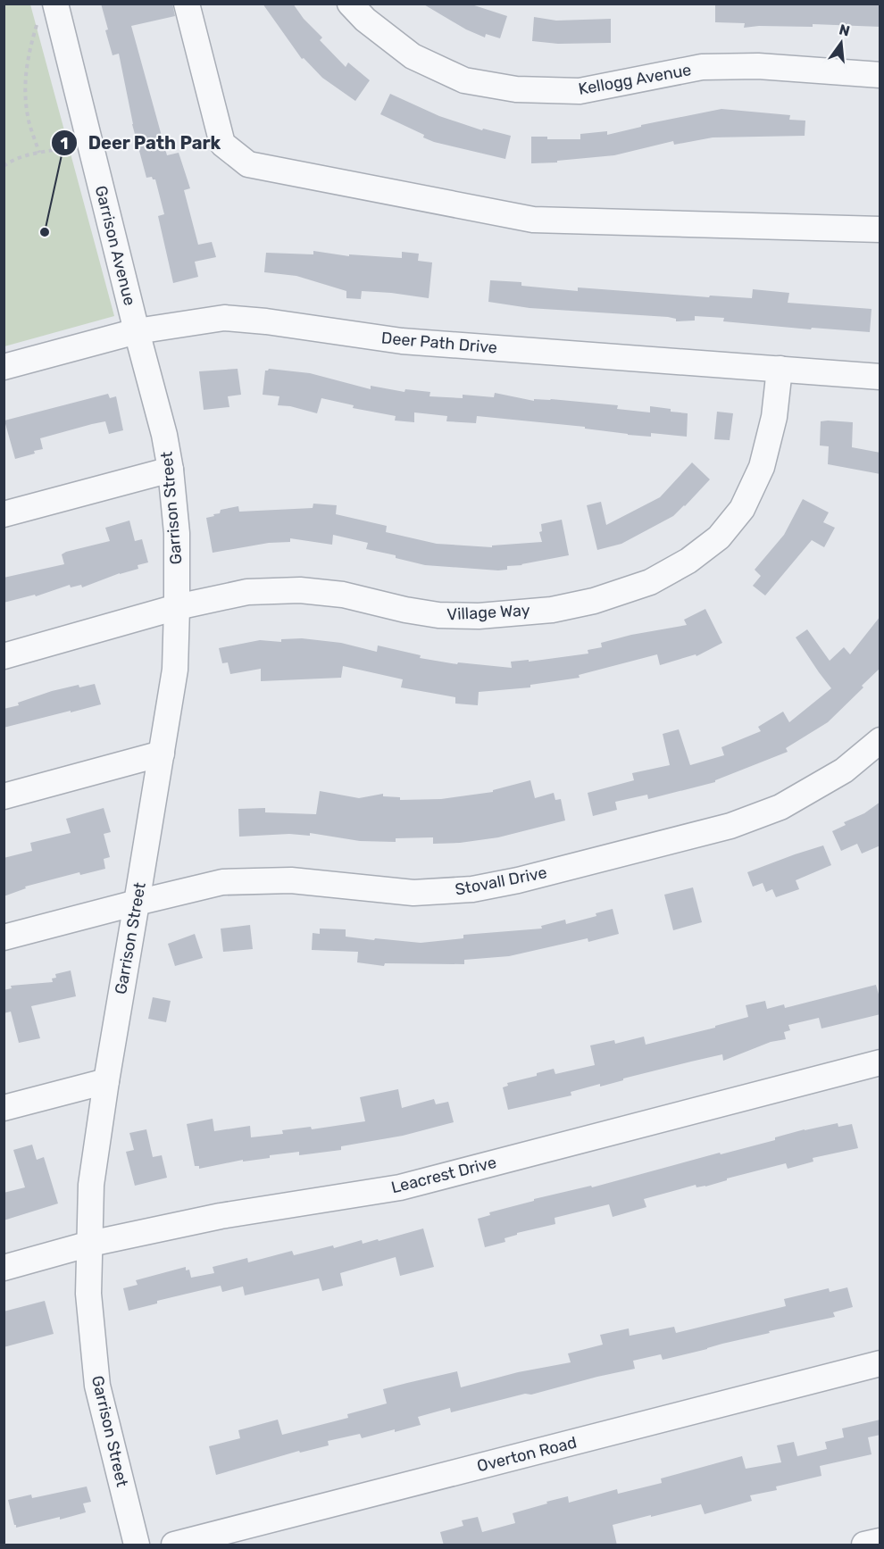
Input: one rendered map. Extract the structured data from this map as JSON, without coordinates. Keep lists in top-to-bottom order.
{
  "streets": {
    "street": [
      "Kellogg Avenue",
      "Garrison Avenue",
      "Deer Path Drive",
      "Garrison Street",
      "Village Way",
      "Stovall Drive",
      "Leacrest Drive",
      "Overton Road"
    ]
  },
  "crossings": [
    ["Garrison Avenue", "Deer Path Drive"],
    ["Garrison Avenue", "Garrison Street"],
    ["Deer Path Drive", "Garrison Street"],
    ["Deer Path Drive", "Village Way"],
    ["Garrison Street", "Village Way"],
    ["Garrison Street", "Stovall Drive"],
    ["Garrison Street", "Leacrest Drive"]
  ],
  "places": ["Deer Path Park"],
  "north": "top"
}
